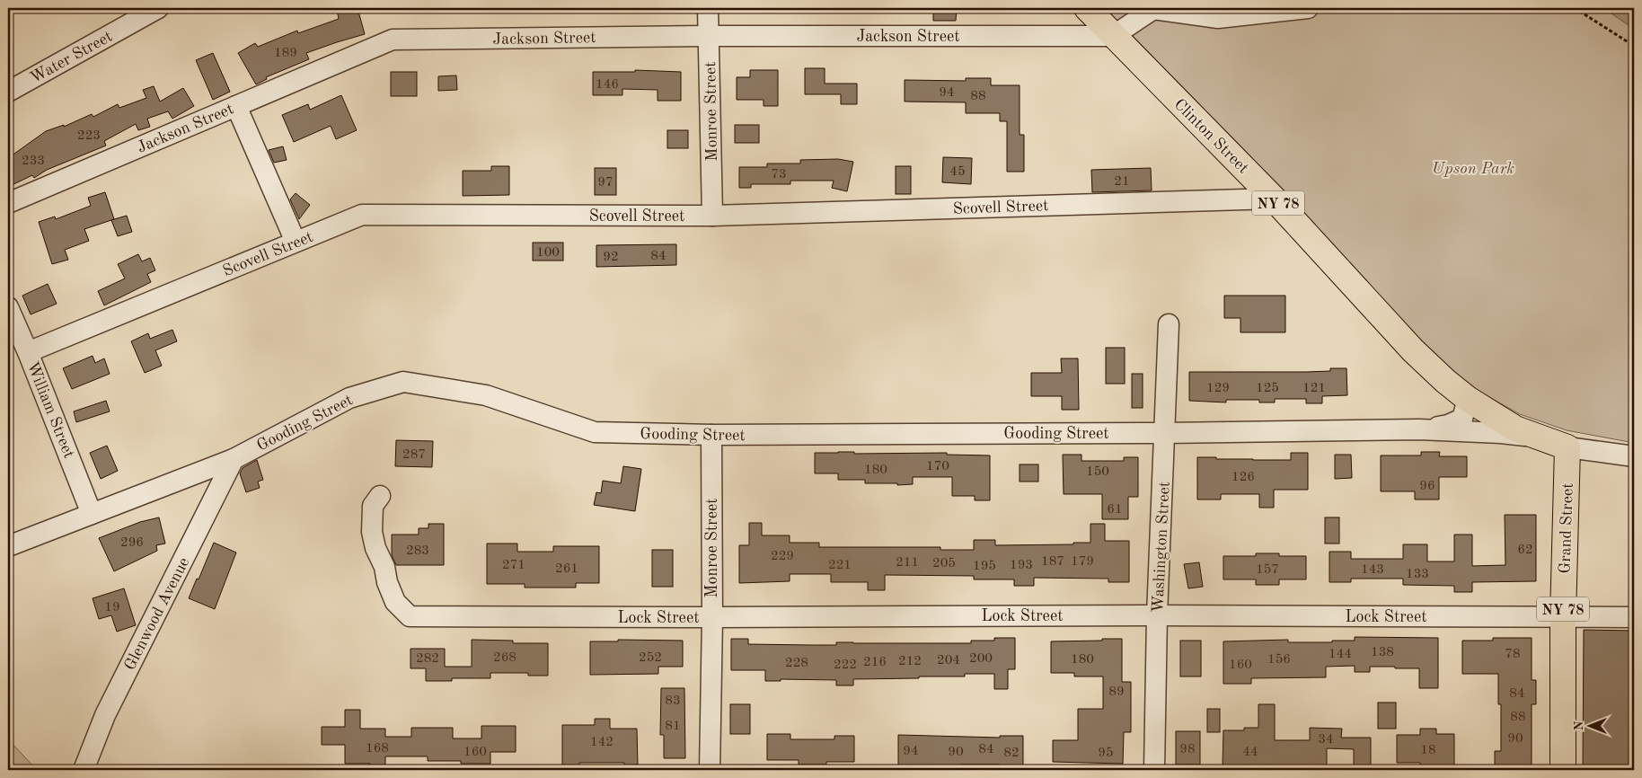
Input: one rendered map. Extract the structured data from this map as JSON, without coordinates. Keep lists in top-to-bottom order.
{
  "streets": {
    "main road": [
      "Clinton Street",
      "NY 78",
      "Gooding Street",
      "Grand Street"
    ],
    "street": [
      "Jackson Street",
      "Water Street",
      "Monroe Street",
      "Scovell Street",
      "William Street",
      "Washington Street",
      "Glenwood Avenue",
      "Lock Street"
    ]
  },
  "crossings": [
    ["Jackson Street", "Monroe Street"],
    ["Jackson Street", "Clinton Street"],
    ["Monroe Street", "Scovell Street"],
    ["Monroe Street", "Gooding Street"],
    ["Monroe Street", "Lock Street"],
    ["Clinton Street", "Scovell Street"],
    ["Clinton Street", "Gooding Street"],
    ["Scovell Street", "William Street"],
    ["William Street", "Gooding Street"],
    ["Gooding Street", "Grand Street"],
    ["Gooding Street", "Washington Street"],
    ["Gooding Street", "Glenwood Avenue"],
    ["Grand Street", "Lock Street"],
    ["Washington Street", "Lock Street"]
  ],
  "parks": ["Upson Park"],
  "house_numbers": [
    "189",
    "146",
    "94",
    "88",
    "223",
    "233",
    "45",
    "73",
    "21",
    "97",
    "100",
    "84",
    "92",
    "129",
    "125",
    "121",
    "287",
    "170",
    "180",
    "150",
    "126",
    "96",
    "61",
    "296",
    "62",
    "283",
    "229",
    "187",
    "179",
    "211",
    "205",
    "271",
    "221",
    "193",
    "195",
    "261",
    "157",
    "143",
    "133",
    "19",
    "138",
    "144",
    "78",
    "268",
    "252",
    "282",
    "200",
    "180",
    "156",
    "204",
    "212",
    "216",
    "228",
    "222",
    "160",
    "89",
    "84",
    "83",
    "88",
    "81",
    "90",
    "34",
    "142",
    "168",
    "84",
    "98",
    "18",
    "94",
    "160",
    "90",
    "44",
    "82",
    "95"
  ],
  "north": "left"
}
